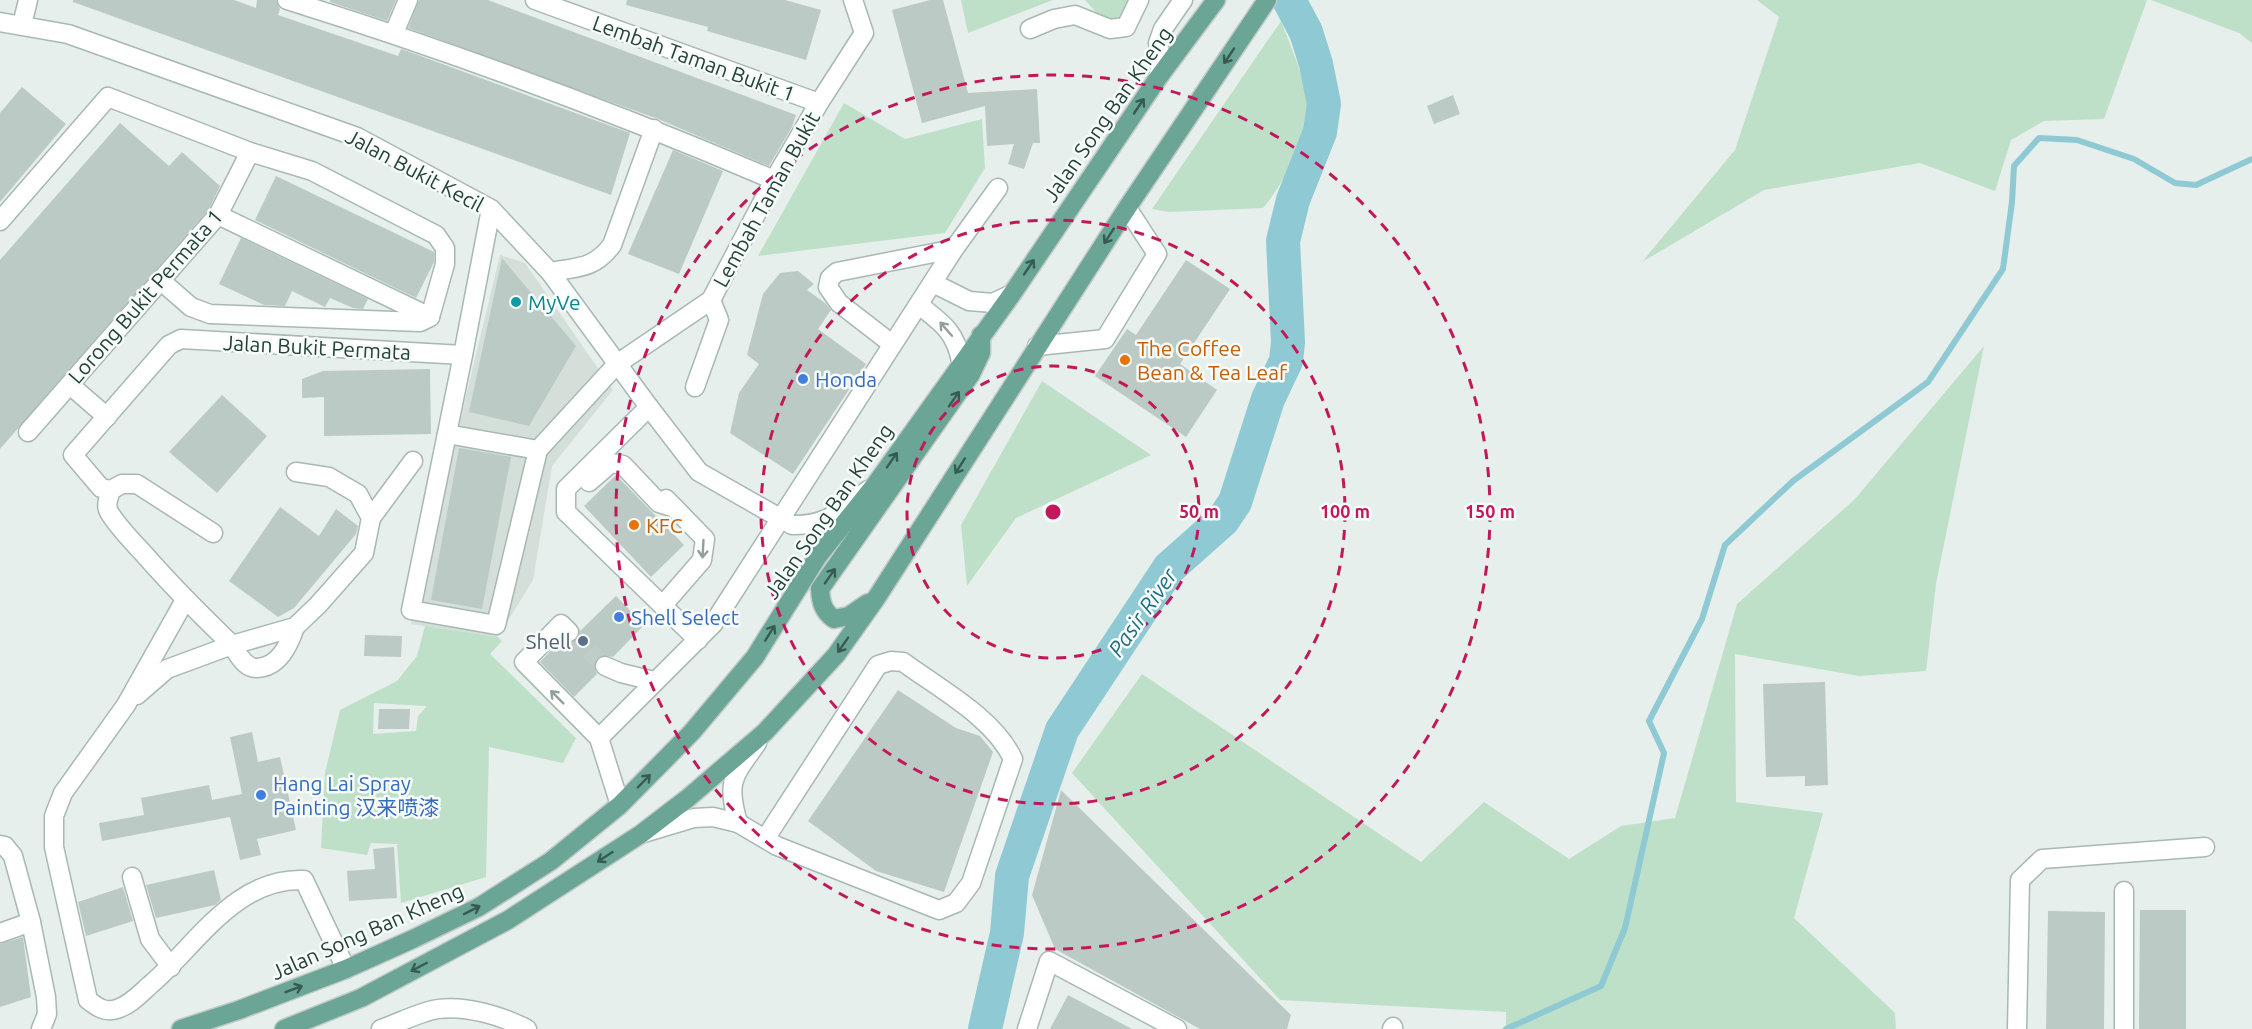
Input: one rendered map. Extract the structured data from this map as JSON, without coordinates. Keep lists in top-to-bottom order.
{
  "streets": {
    "main road": ["Jalan Song Ban Kheng"],
    "street": [
      "Lembah Taman Bukit 1",
      "Jalan Bukit Kecil",
      "Lembah Taman Bukit",
      "Lorong Bukit Permata 1",
      "Jalan Bukit Permata"
    ]
  },
  "crossings": [
    ["Lembah Taman Bukit 1", "Lembah Taman Bukit"],
    ["Jalan Song Ban Kheng", "Jalan Bukit Kecil"],
    ["Jalan Bukit Kecil", "Lembah Taman Bukit"]
  ],
  "water": ["Pasir River"],
  "places": [
    "MyVe",
    "The Coffee Bean & Tea Leaf",
    "Honda",
    "KFC",
    "Shell Select",
    "Shell",
    "Hang Lai Spray Painting 汉来喷漆"
  ],
  "rings": ["50 m", "100 m", "150 m"]
}
